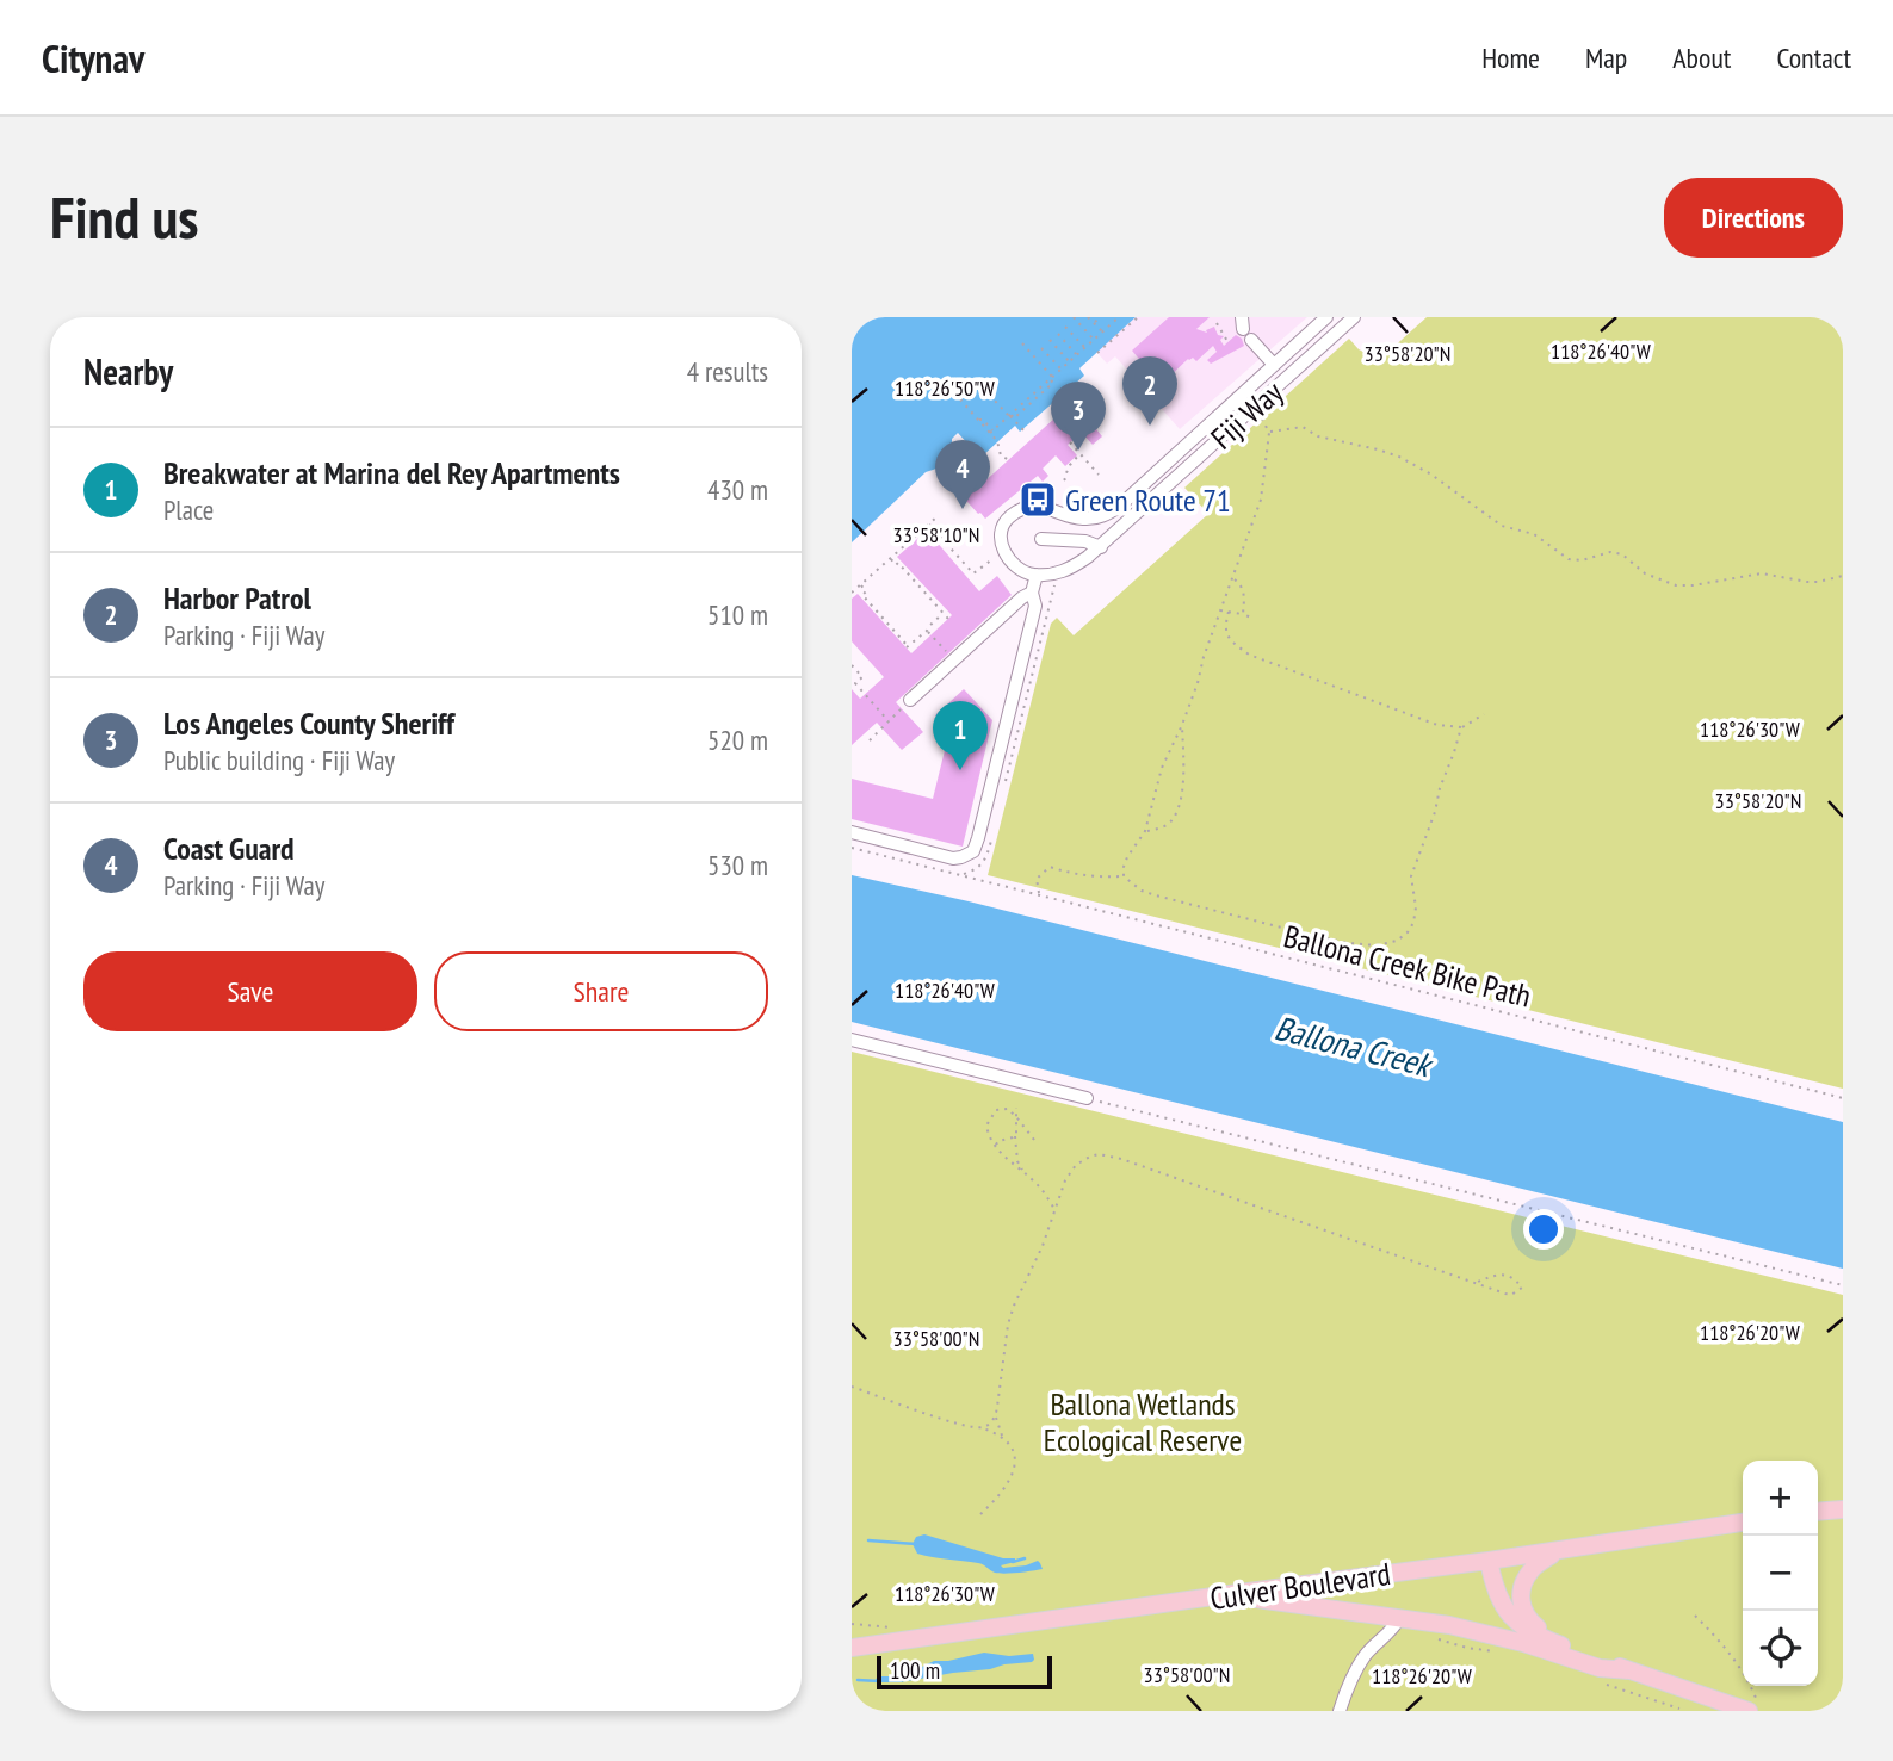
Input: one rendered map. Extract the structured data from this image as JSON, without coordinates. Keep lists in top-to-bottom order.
{
  "streets": {
    "main road": ["Culver Boulevard"],
    "street": ["Fiji Way"],
    "path": ["Ballona Creek Bike Path"]
  },
  "water": ["Ballona Creek"],
  "parks": ["Ballona Wetlands Ecological Reserve"],
  "places": {
    "bus stop": ["Green Route 71"]
  },
  "scale_bar": "100 m",
  "page": {
    "header": "Citynav",
    "nav": [
      "Home",
      "Map",
      "About",
      "Contact"
    ],
    "buttons": [
      "Directions",
      ["Save", "Share"]
    ],
    "title": "Find us",
    "heading": ["Nearby", "4 results"],
    "pins": [
      "2",
      "3",
      "4",
      "1"
    ],
    "list": [
      {
        "mark": "1",
        "name": "Breakwater at Marina del Rey Apartments",
        "note": "Place",
        "value": "430 m"
      },
      {
        "mark": "2",
        "name": "Harbor Patrol",
        "note": "Parking · Fiji Way",
        "value": "510 m"
      },
      {
        "mark": "3",
        "name": "Los Angeles County Sheriff",
        "note": "Public building · Fiji Way",
        "value": "520 m"
      },
      {
        "mark": "4",
        "name": "Coast Guard",
        "note": "Parking · Fiji Way",
        "value": "530 m"
      }
    ],
    "map_buttons": ["+", "−"],
    "scale": "100 m"
  },
  "coordinates": [
    "118°26'40\"W",
    "33°58'20\"N",
    "118°26'50\"W",
    "33°58'10\"N",
    "118°26'30\"W",
    "118°26'20\"W",
    "33°58'00\"N"
  ]
}
